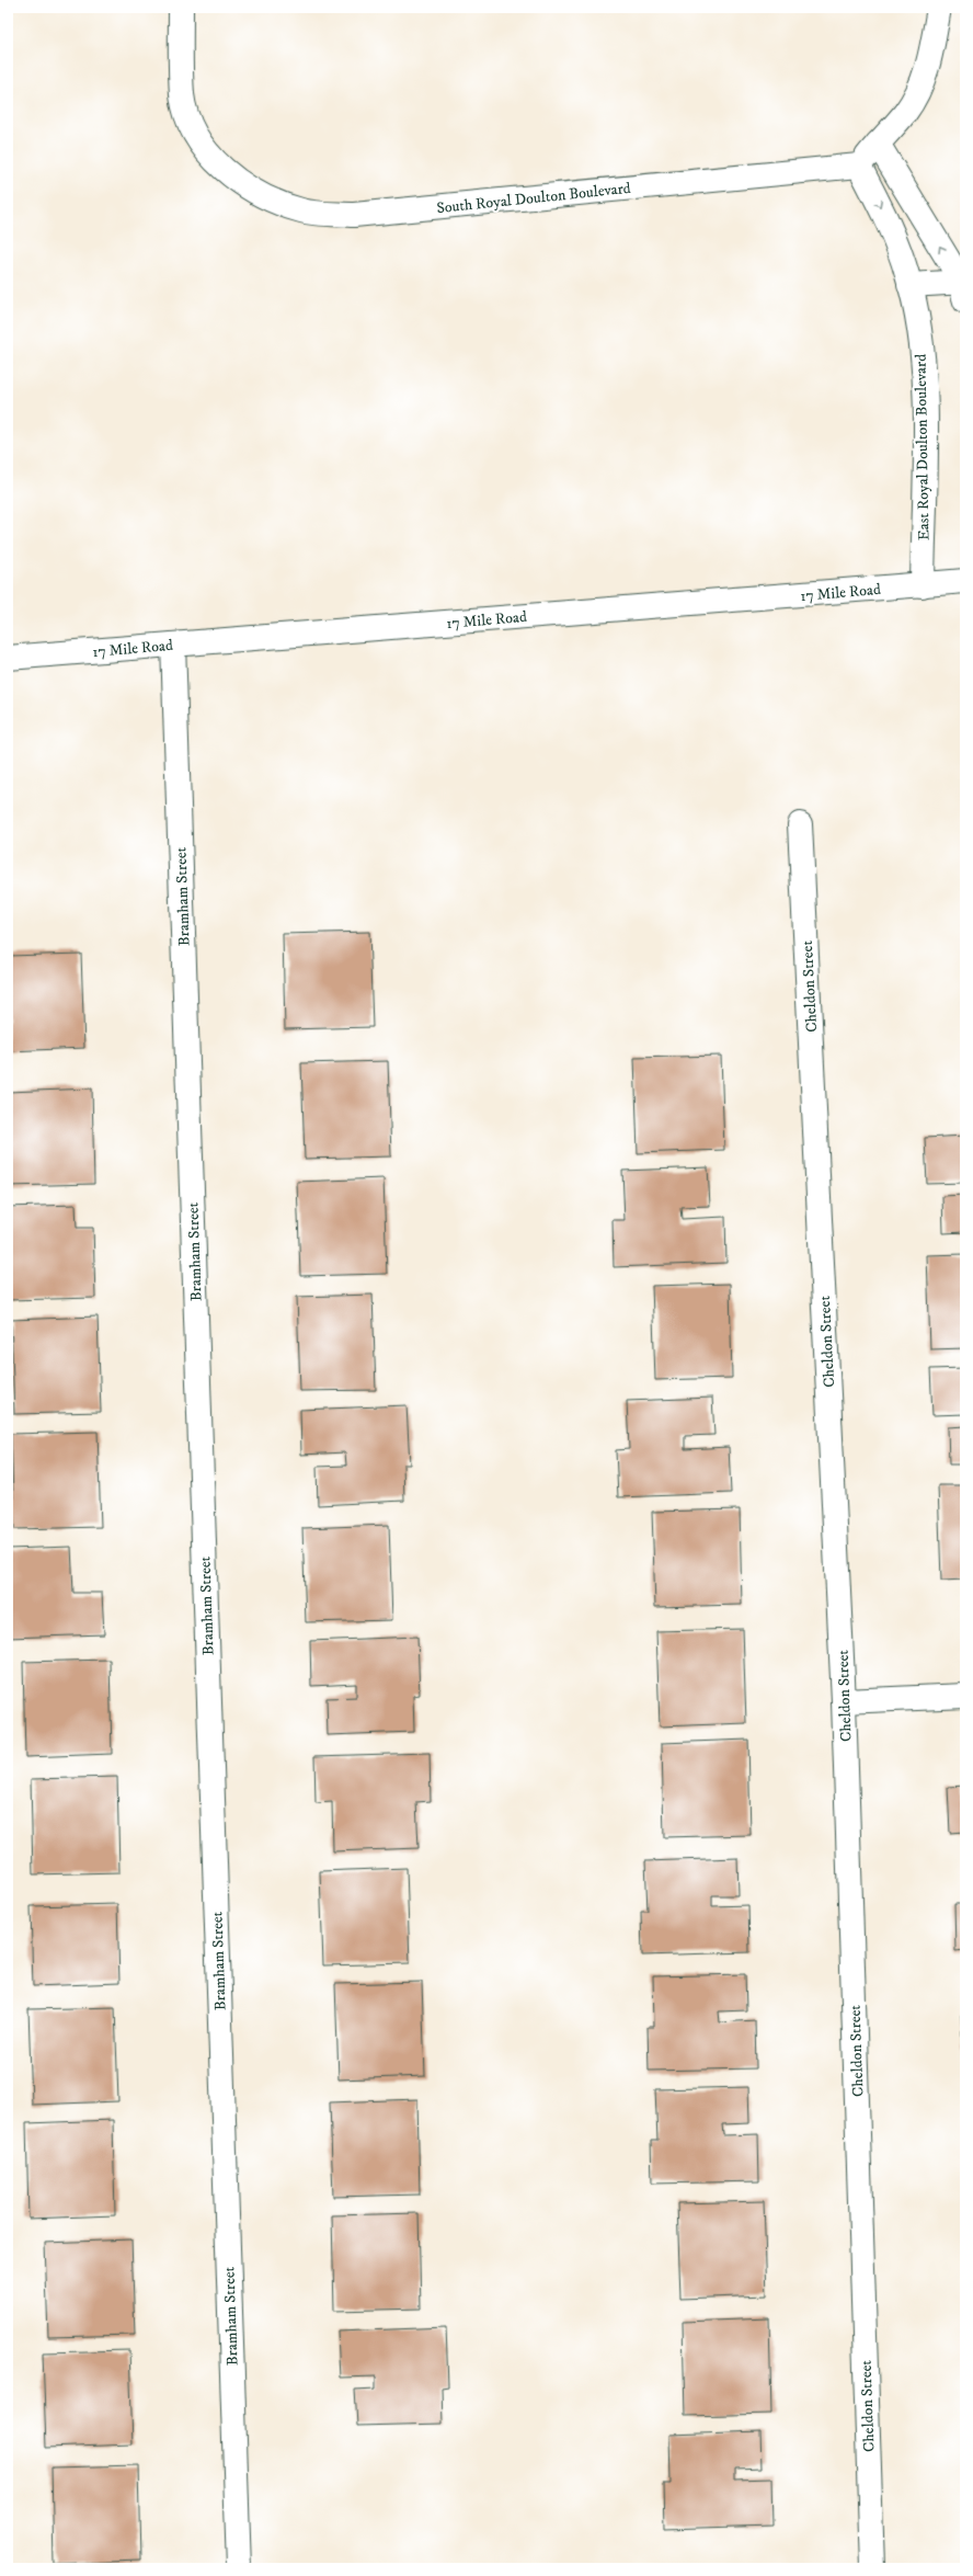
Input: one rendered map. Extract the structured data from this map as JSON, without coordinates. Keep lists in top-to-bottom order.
{
  "streets": {
    "street": [
      "South Royal Doulton Boulevard",
      "East Royal Doulton Boulevard",
      "17 Mile Road",
      "Bramham Street",
      "Cheldon Street"
    ]
  },
  "crossings": [
    ["South Royal Doulton Boulevard", "East Royal Doulton Boulevard"],
    ["East Royal Doulton Boulevard", "17 Mile Road"],
    ["17 Mile Road", "Bramham Street"]
  ]
}
